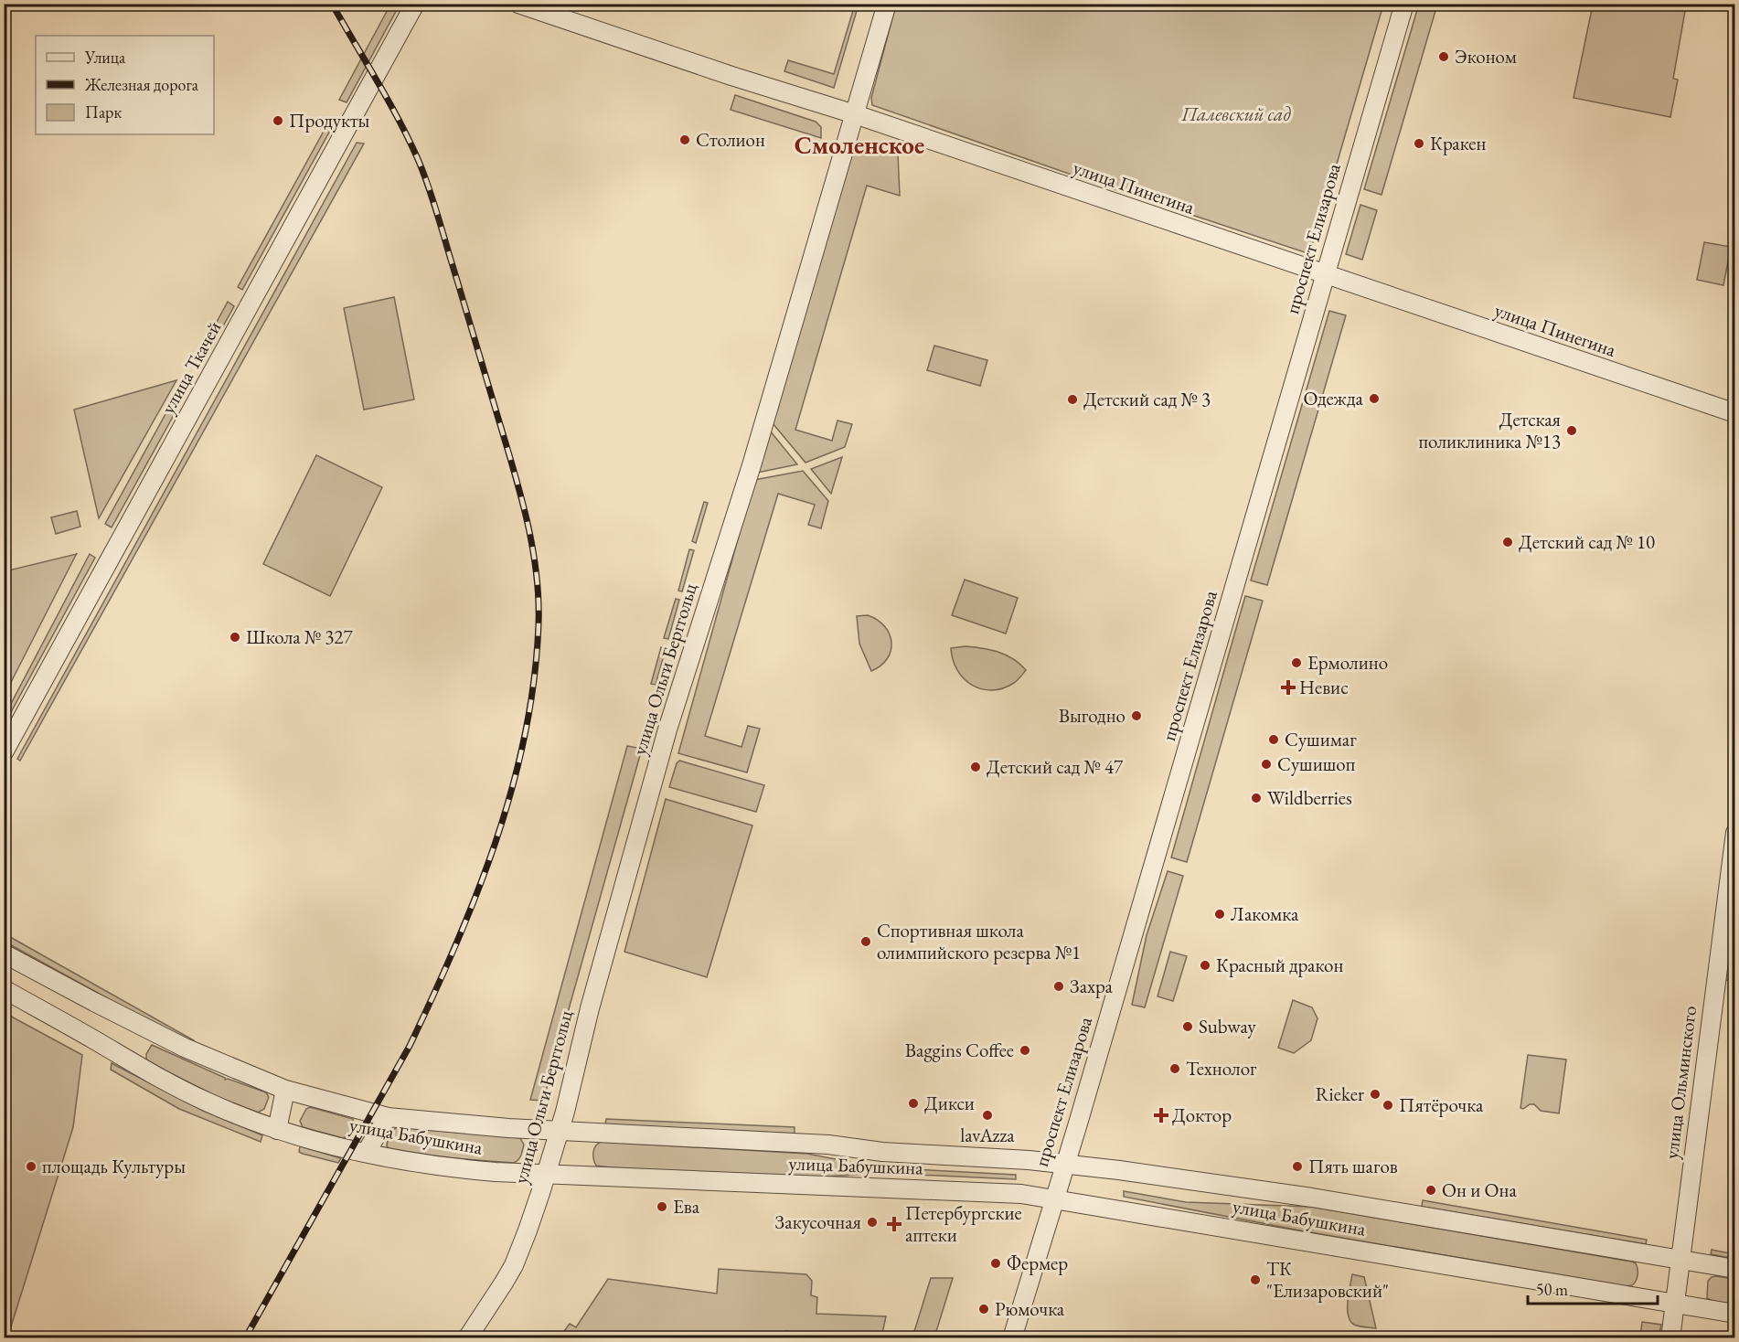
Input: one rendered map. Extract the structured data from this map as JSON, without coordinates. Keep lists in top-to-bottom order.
{
  "streets": {
    "street": [
      "улица Пинегина",
      "проспект Елизарова",
      "улица Ткачей",
      "улица Ольги Берггольц",
      "улица Ольминского",
      "улица Бабушкина"
    ]
  },
  "crossings": [
    ["улица Пинегина", "проспект Елизарова"],
    ["улица Пинегина", "улица Ольги Берггольц"],
    ["проспект Елизарова", "улица Бабушкина"],
    ["улица Ольги Берггольц", "улица Бабушкина"],
    ["улица Ольминского", "улица Бабушкина"]
  ],
  "districts": ["Смоленское"],
  "parks": ["Палевский сад"],
  "places": {
    "other": [
      "Эконом",
      "Продукты",
      "Столион",
      "Кракен",
      "Одежда",
      "Детский сад № 3",
      "Детская поликлиника №13",
      "Детский сад № 10",
      "Школа № 327",
      "Ермолино",
      "Выгодно",
      "Сушимаг",
      "Сушишоп",
      "Детский сад № 47",
      "Wildberries",
      "Лакомка",
      "Спортивная школа олимпийского резерва №1",
      "Красный дракон",
      "Захра",
      "Subway",
      "Baggins Coffee",
      "Технолог",
      "Rieker",
      "Дикси",
      "Пятёрочка",
      "lavAzza",
      "площадь Культуры",
      "Пять шагов",
      "Он и Она",
      "Ева",
      "Закусочная",
      "Фермер",
      "ТК \"Елизаровский\"",
      "Рюмочка"
    ],
    "health": ["Невис", "Доктор", "Петербургские аптеки"]
  },
  "legend": ["Улица", "Железная дорога", "Парк"],
  "scale_bar": "50 m"
}
